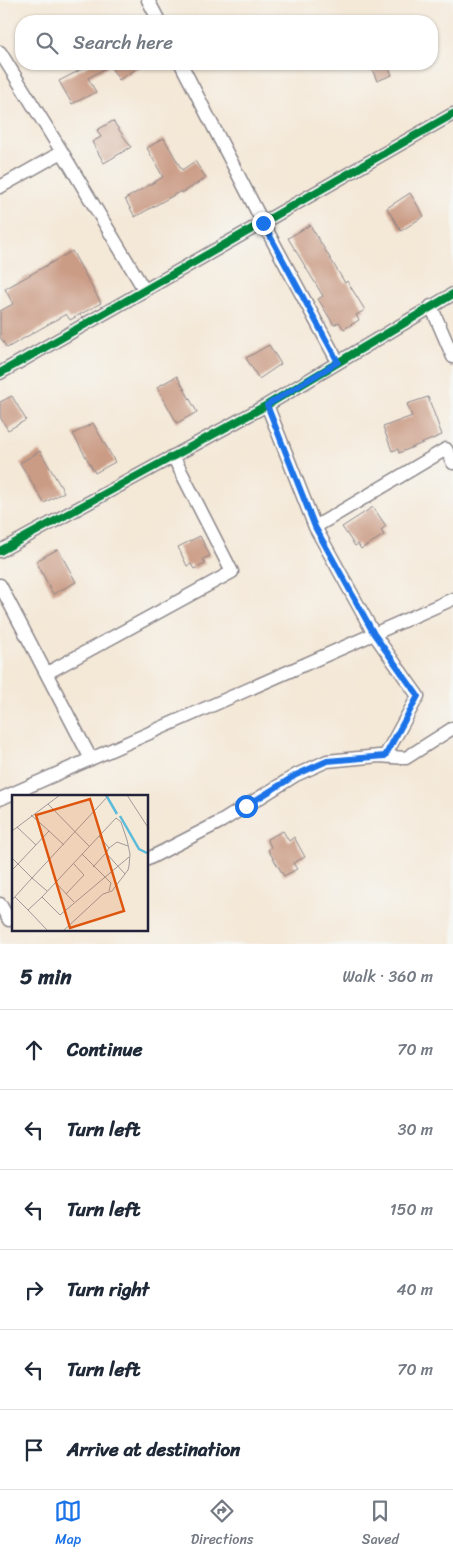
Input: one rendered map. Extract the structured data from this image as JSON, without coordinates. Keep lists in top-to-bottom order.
{
  "page": {
    "search": "Search here",
    "heading": ["5 min", "Walk · 360 m"],
    "list": [
      ["Continue", "70 m"],
      ["Turn left", "30 m"],
      ["Turn left", "150 m"],
      ["Turn right", "40 m"],
      ["Turn left", "70 m"],
      "Arrive at destination"
    ],
    "nav": ["Map", "Directions", "Saved"]
  }
}
